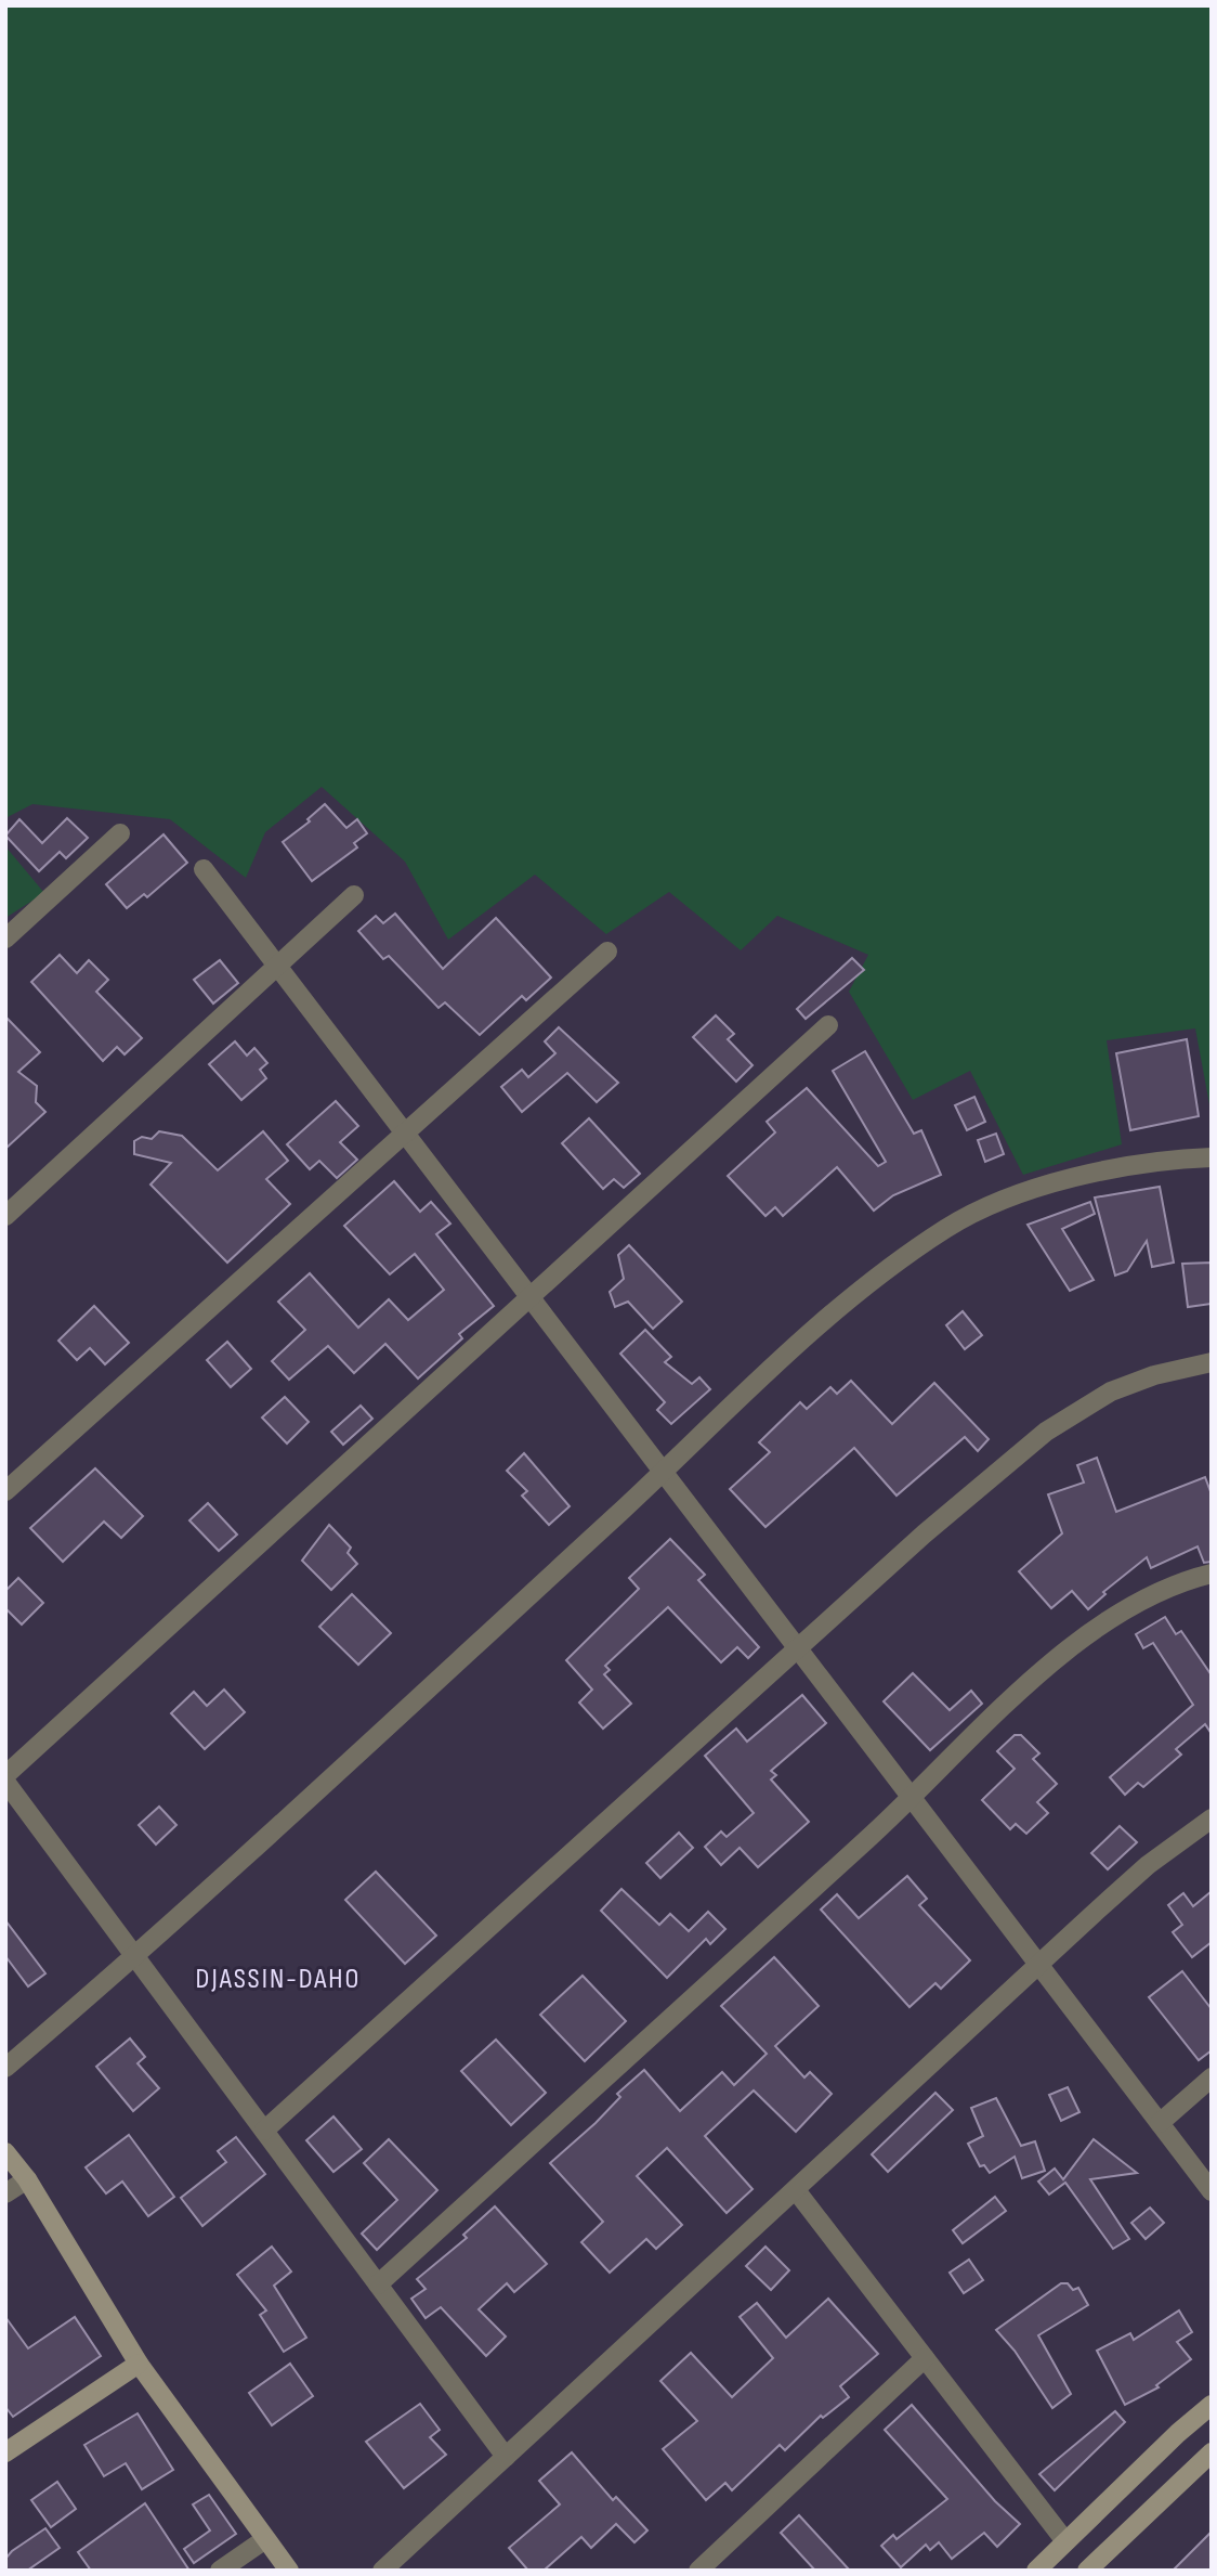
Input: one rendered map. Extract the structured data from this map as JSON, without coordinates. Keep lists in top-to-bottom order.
{
  "districts": ["DJASSIN-DAHO"]
}
